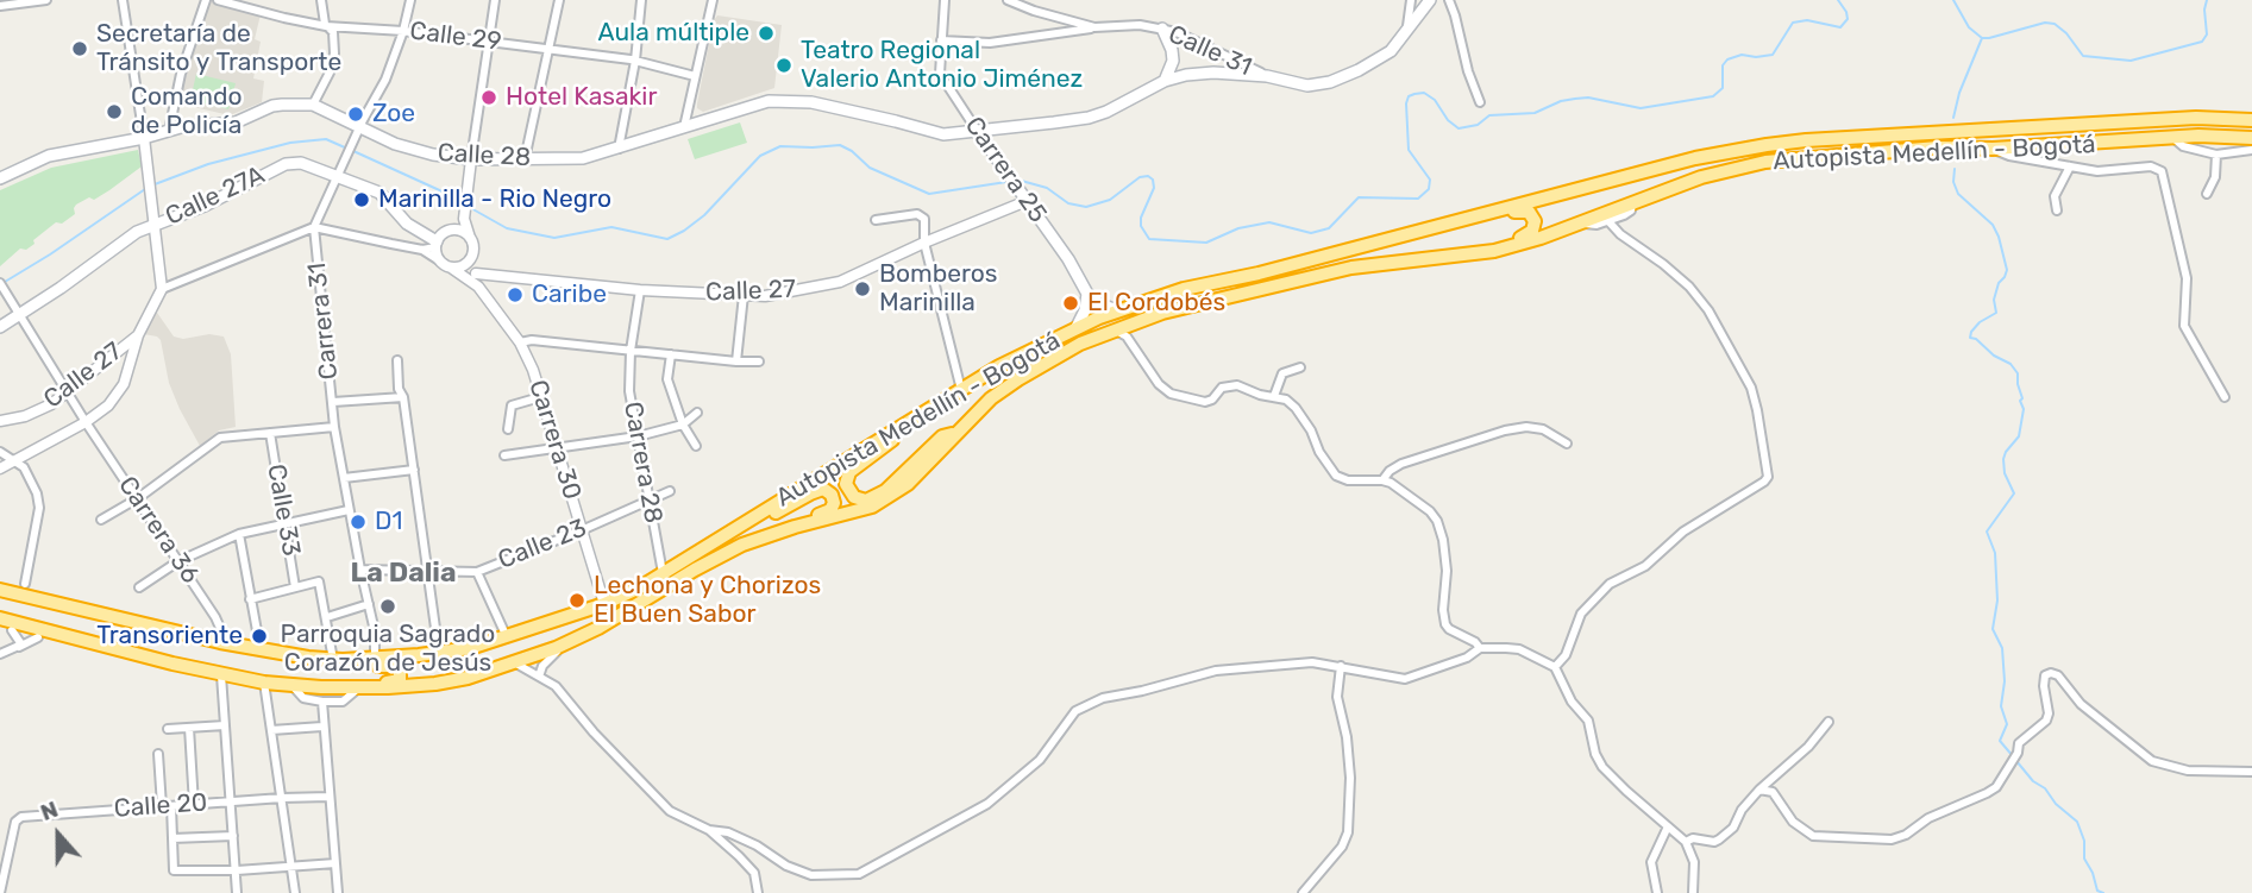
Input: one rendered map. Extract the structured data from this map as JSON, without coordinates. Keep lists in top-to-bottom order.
{
  "streets": {
    "highway": ["Autopista Medellín - Bogotá"],
    "main road": ["Calle 28", "Carrera 25", "Calle 27A"],
    "street": [
      "Calle 29",
      "Calle 31",
      "Calle 27",
      "Carrera 31",
      "Carrera 30",
      "Carrera 28",
      "Calle 33",
      "Carrera 36",
      "Calle 23",
      "Calle 20"
    ]
  },
  "crossings": [
    ["Calle 29", "Carrera 31"],
    ["Autopista Medellín - Bogotá", "Carrera 31"],
    ["Autopista Medellín - Bogotá", "Carrera 30"],
    ["Autopista Medellín - Bogotá", "Carrera 28"],
    ["Autopista Medellín - Bogotá", "Carrera 36"],
    ["Calle 28", "Carrera 25"],
    ["Calle 28", "Carrera 31"],
    ["Carrera 25", "Calle 27"],
    ["Calle 27A", "Calle 27"],
    ["Calle 27A", "Carrera 31"],
    ["Calle 27A", "Carrera 30"],
    ["Calle 27A", "Carrera 36"],
    ["Calle 27", "Carrera 30"],
    ["Calle 27", "Carrera 28"],
    ["Calle 27", "Carrera 36"],
    ["Carrera 31", "Calle 23"],
    ["Carrera 30", "Calle 23"],
    ["Carrera 28", "Calle 23"]
  ],
  "districts": ["La Dalia"],
  "places": [
    "Aula múltiple",
    "Secretaría de Tránsito y Transporte",
    "Teatro Regional Valerio Antonio Jiménez",
    "Hotel Kasakir",
    "Comando de Policía",
    "Zoe",
    "Marinilla - Rio Negro",
    "Bomberos Marinilla",
    "Caribe",
    "El Cordobés",
    "D1",
    "Lechona y Chorizos El Buen Sabor",
    "Parroquia Sagrado Corazón de Jesús",
    "Transoriente"
  ],
  "north": "top"
}
